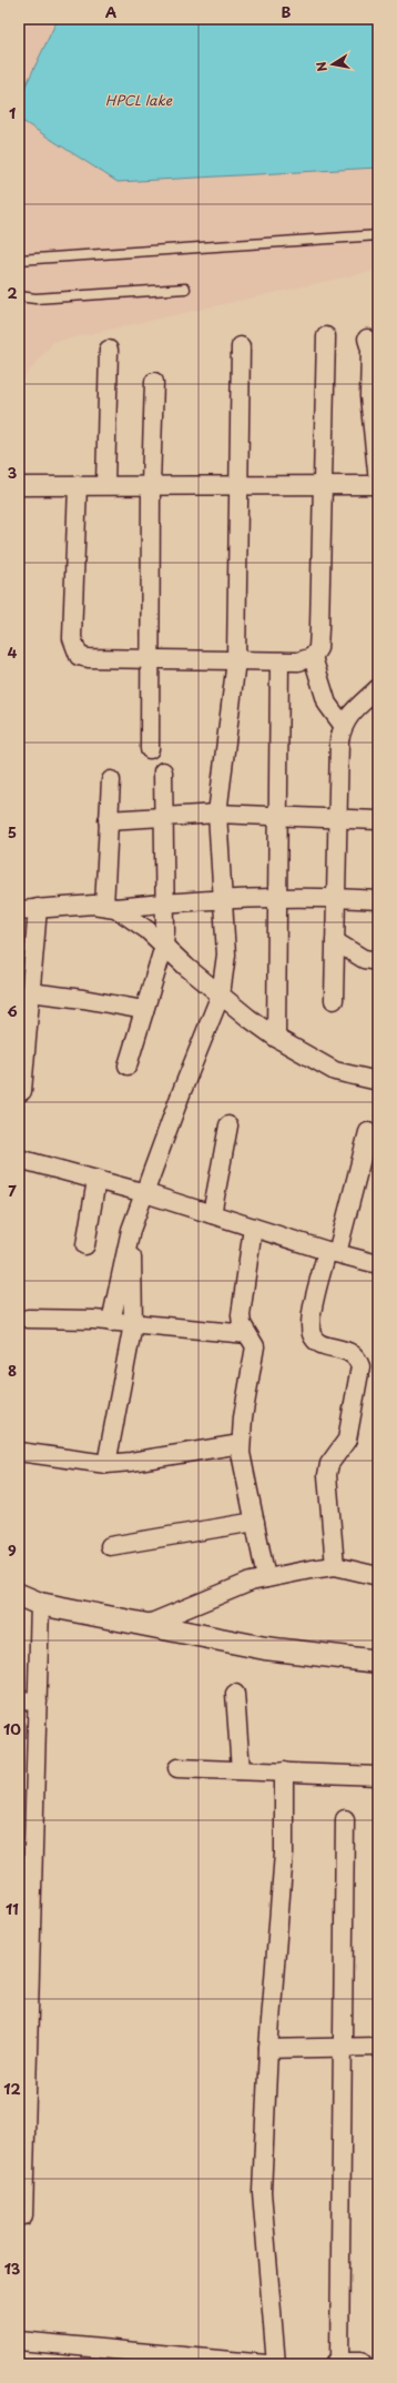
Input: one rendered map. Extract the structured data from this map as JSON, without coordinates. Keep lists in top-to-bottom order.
{
  "water": ["HPCL lake"],
  "north": "left",
  "grid": {
    "columns": ["A", "B"],
    "rows": [
      "1",
      "2",
      "3",
      "4",
      "5",
      "6",
      "7",
      "8",
      "9",
      "10",
      "11",
      "12",
      "13"
    ]
  }
}
